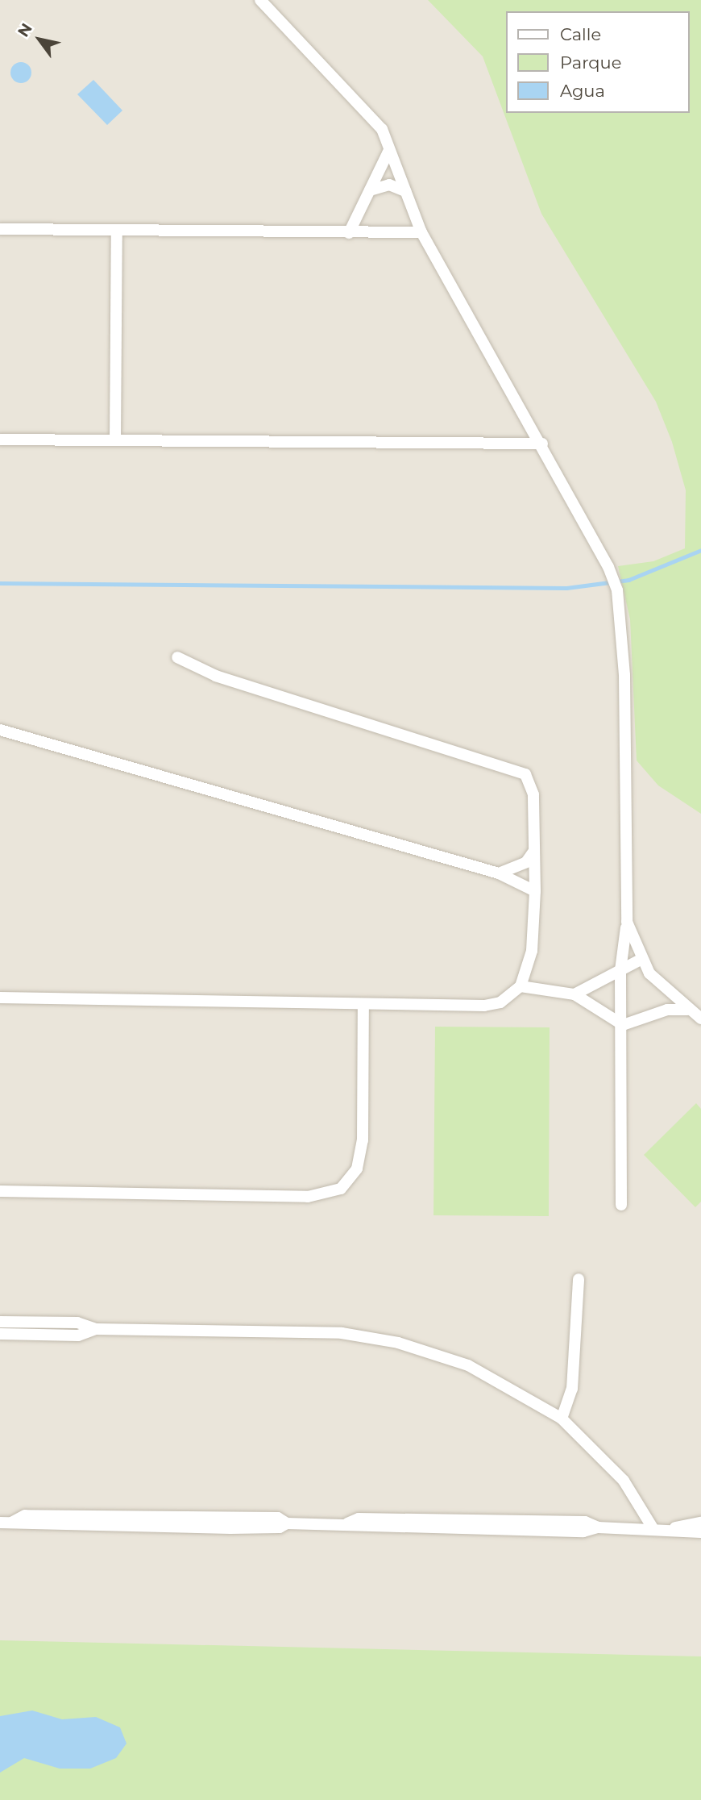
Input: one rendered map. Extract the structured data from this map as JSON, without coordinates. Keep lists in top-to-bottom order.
{
  "legend": ["Calle", "Parque", "Agua"],
  "north": "top left"
}
